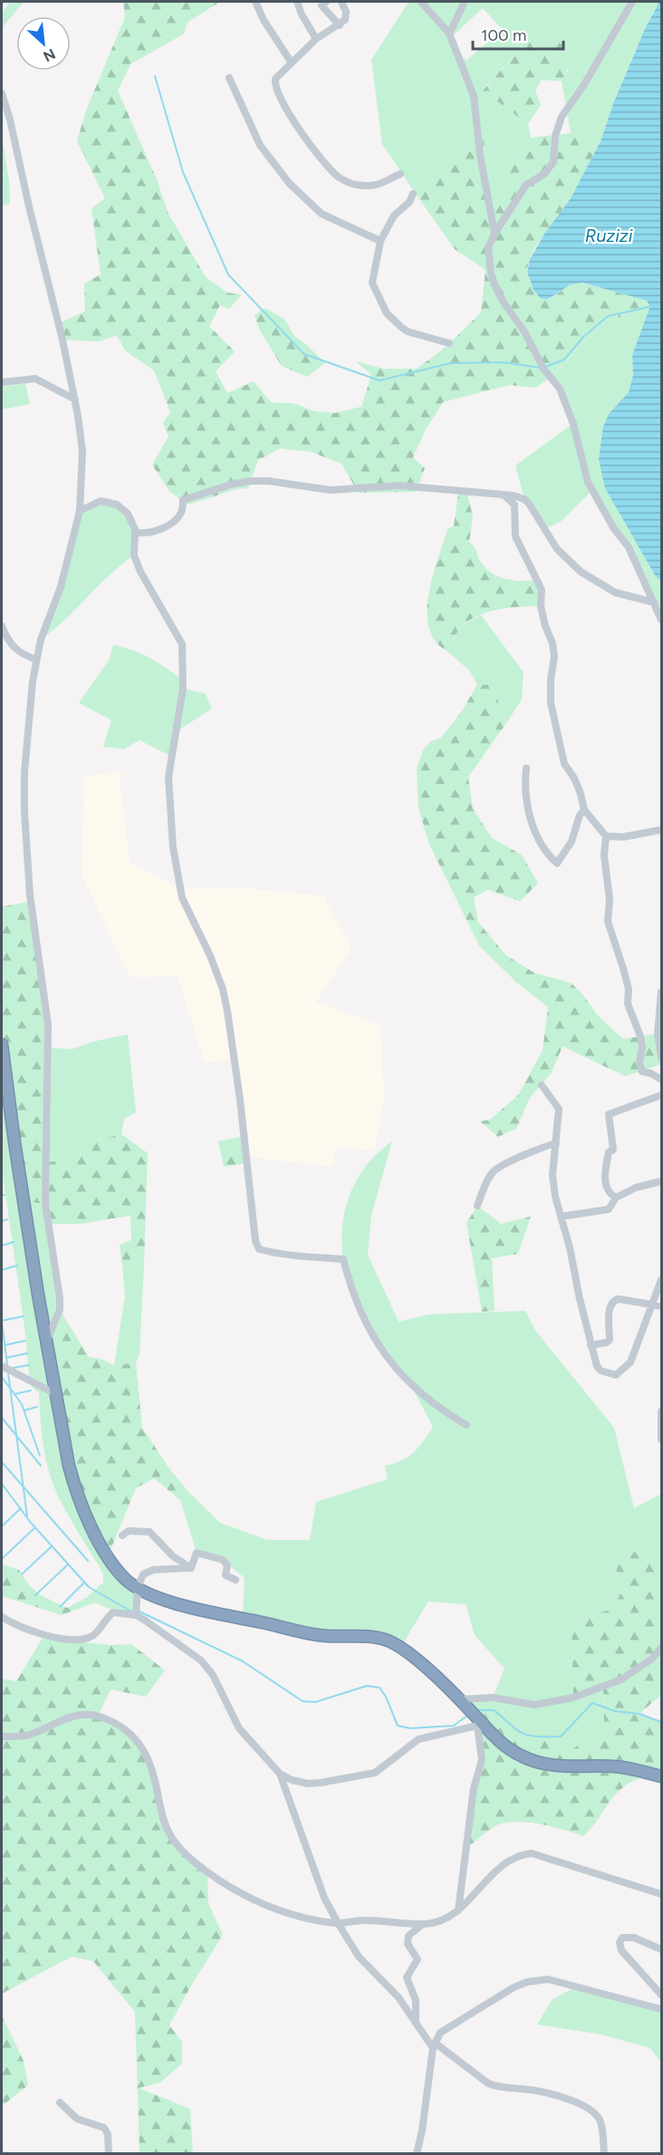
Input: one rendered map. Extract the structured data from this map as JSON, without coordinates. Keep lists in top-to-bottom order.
{
  "water": ["Ruzizi"],
  "scale_bar": "100 m",
  "north": "bottom right"
}
